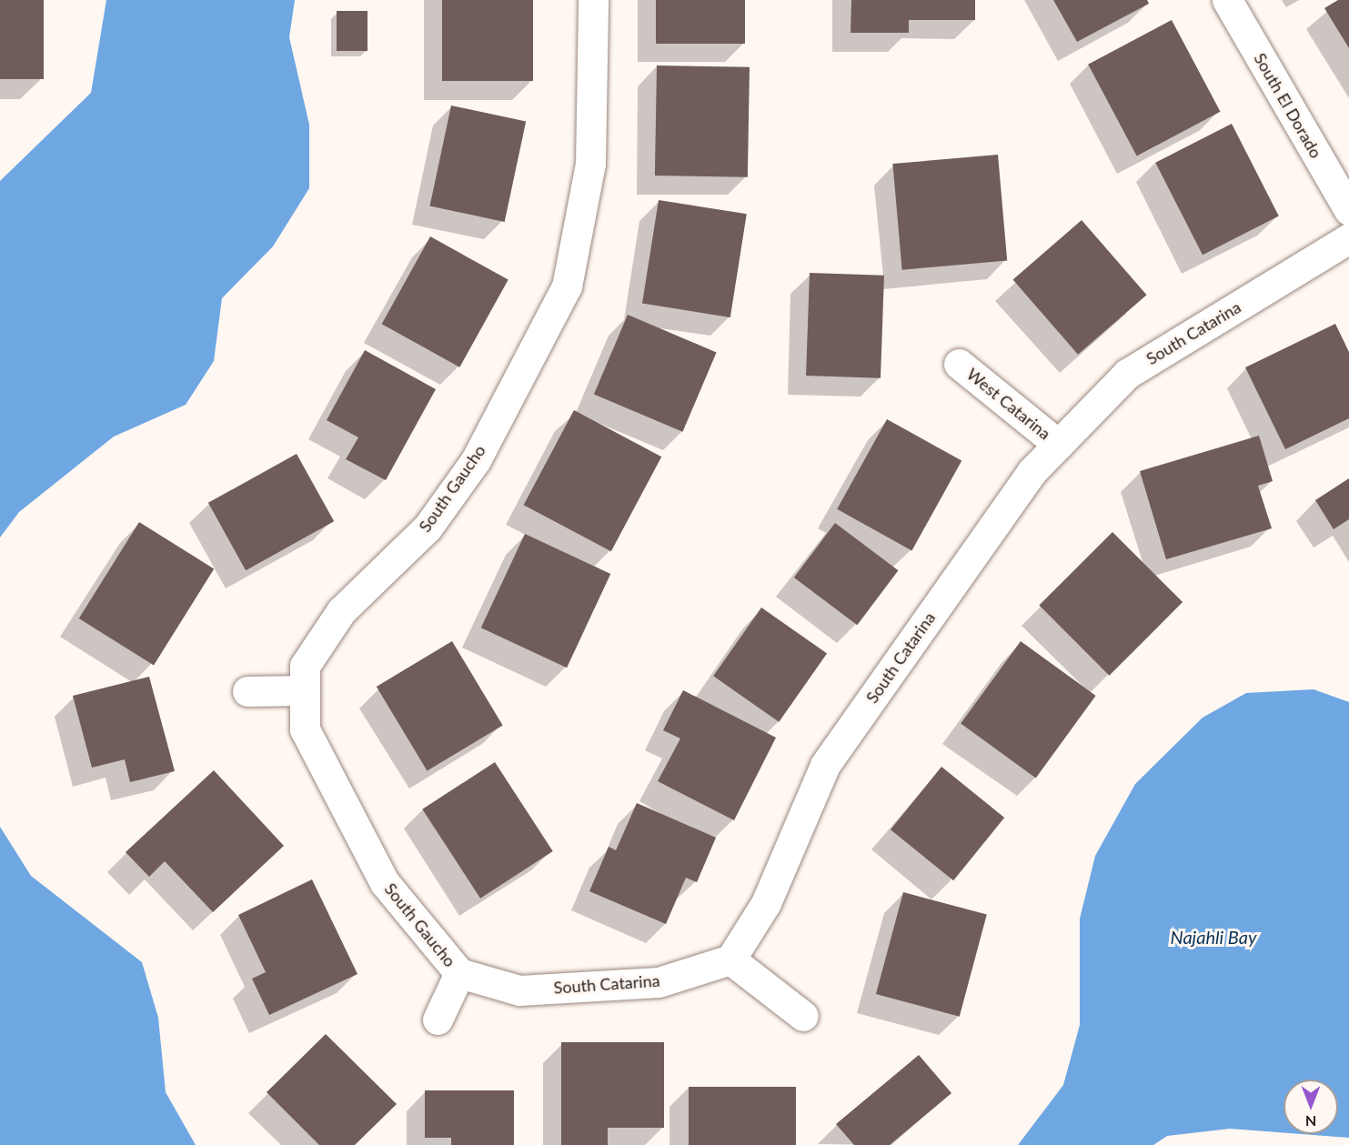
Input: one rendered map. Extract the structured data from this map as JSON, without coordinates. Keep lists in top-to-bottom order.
{
  "streets": {
    "street": [
      "South El Dorado",
      "South Catarina",
      "West Catarina",
      "South Gaucho"
    ]
  },
  "crossings": [
    ["South Catarina", "West Catarina"],
    ["South Catarina", "South Gaucho"]
  ],
  "water": ["Najahli Bay"],
  "north": "bottom"
}
